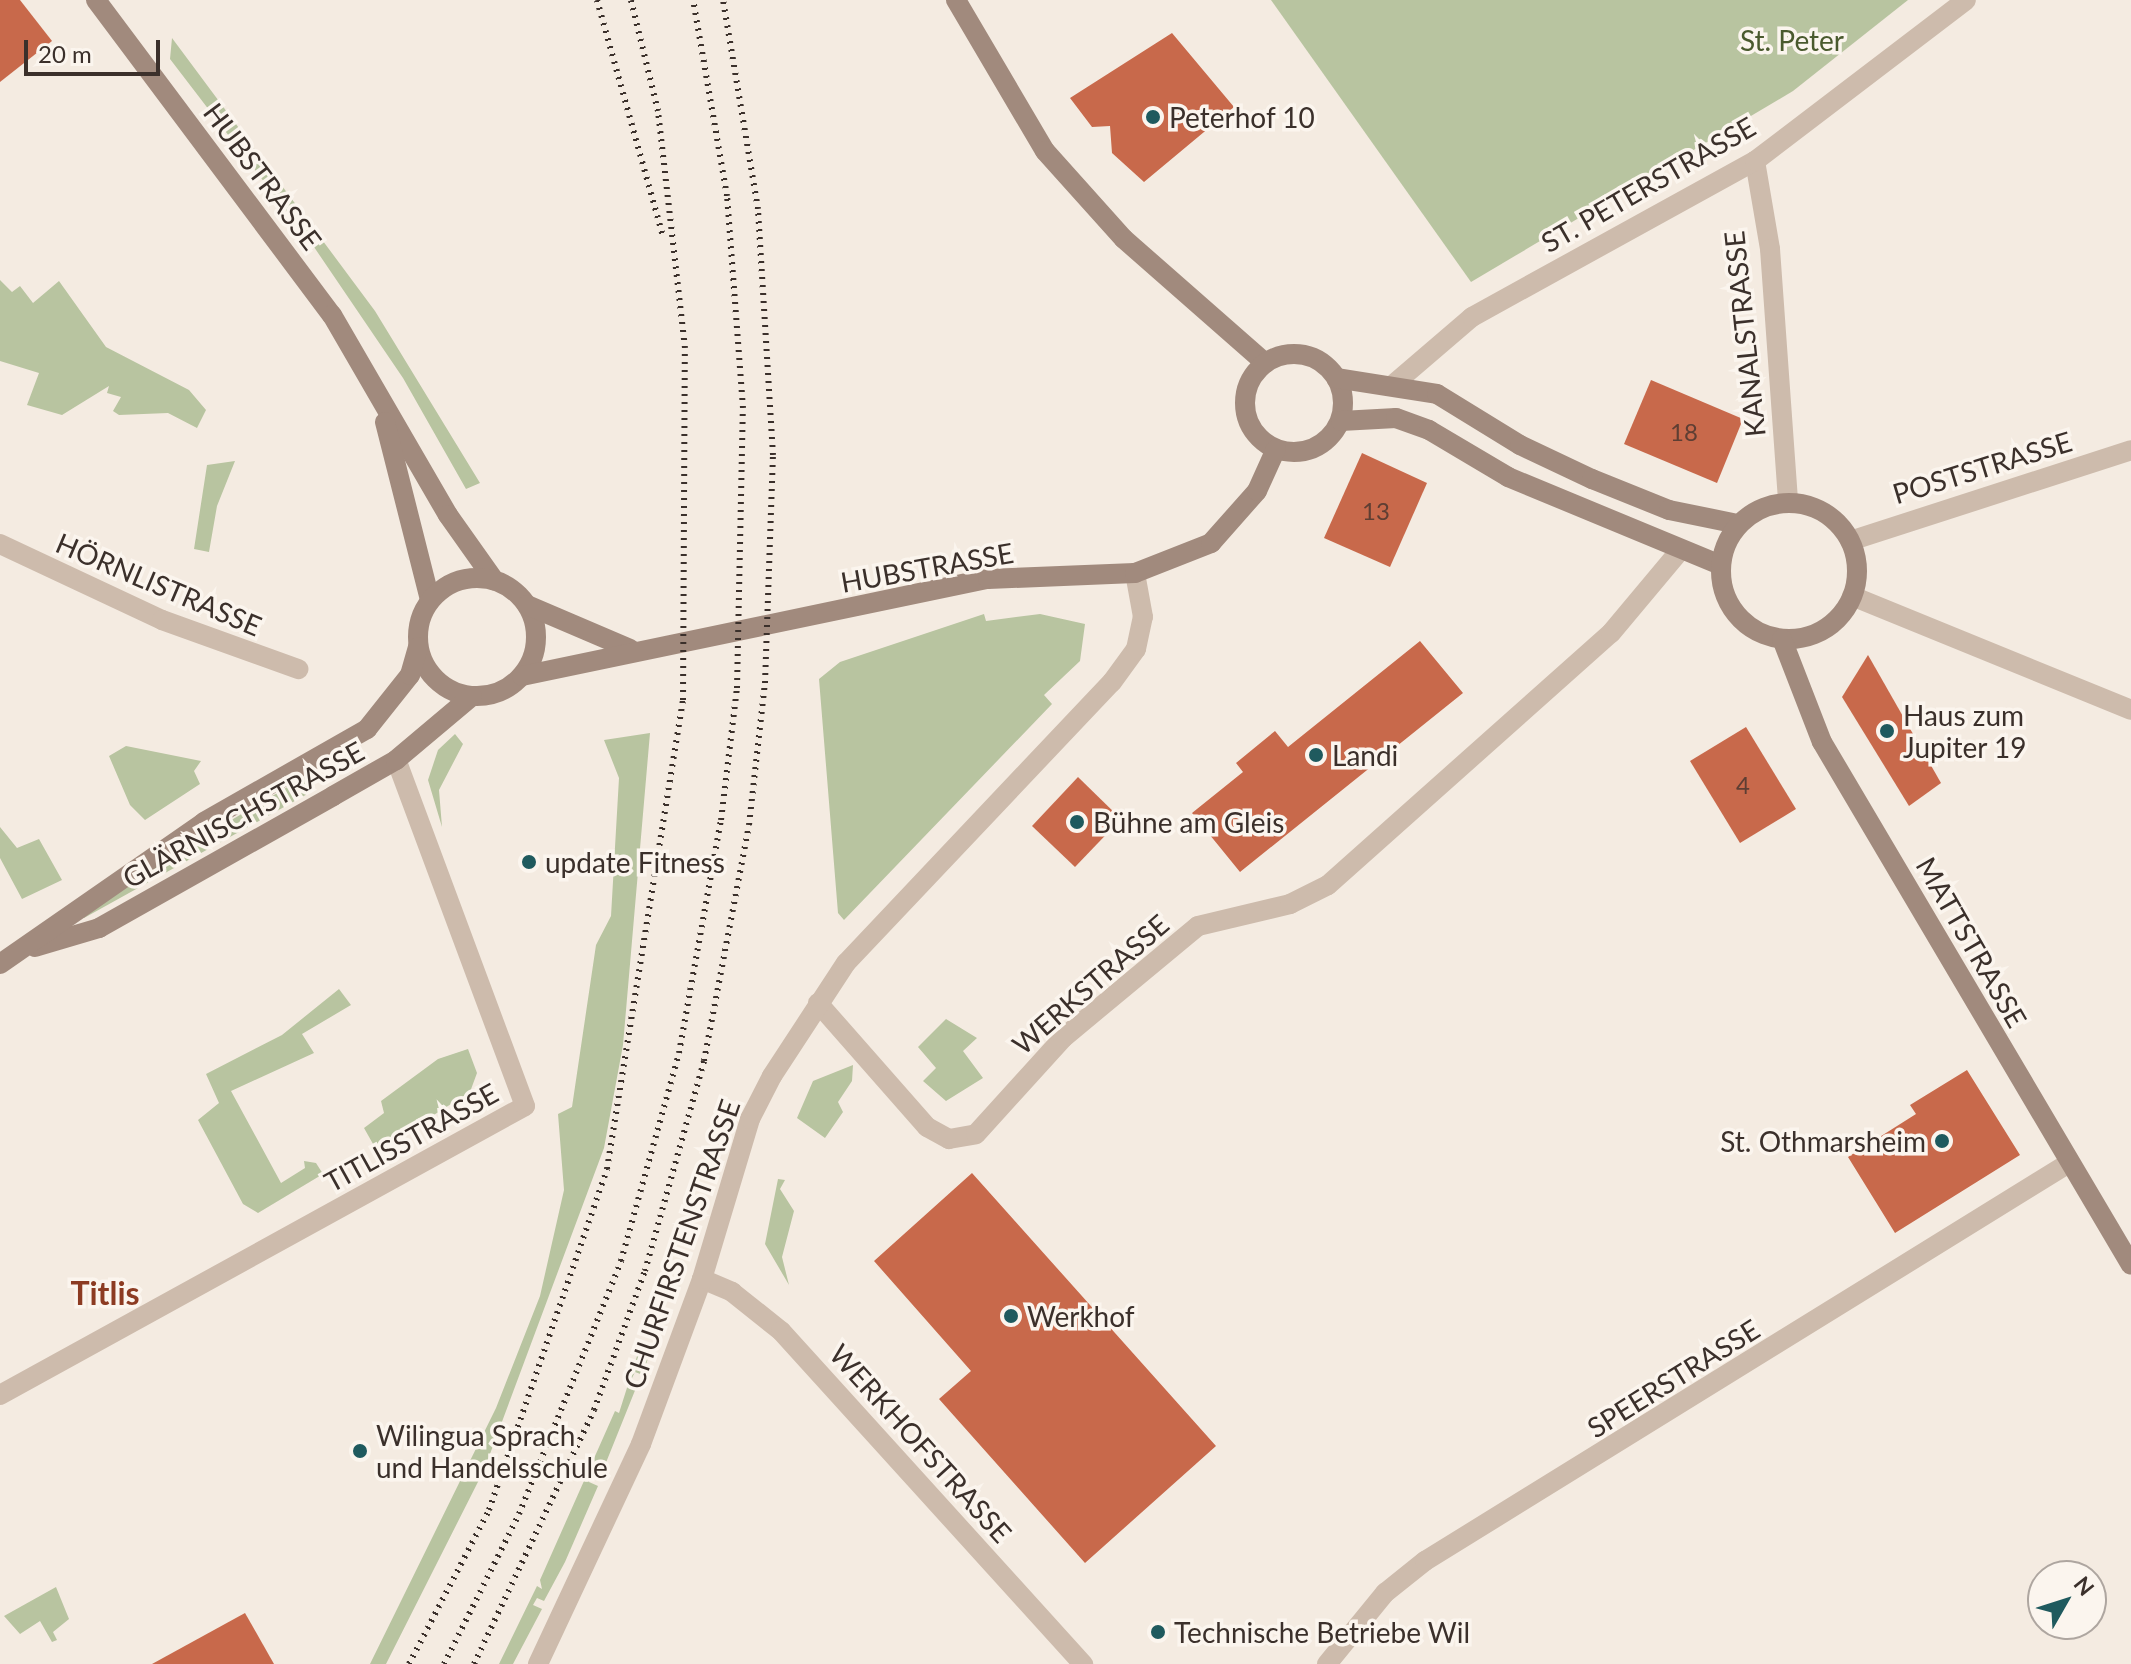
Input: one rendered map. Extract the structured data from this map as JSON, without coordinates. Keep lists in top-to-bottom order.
{
  "streets": {
    "street": [
      "HUBSTRASSE",
      "ST. PETERSTRASSE",
      "KANALSTRASSE",
      "POSTSTRASSE",
      "HÖRNLISTRASSE",
      "GLÄRNISCHSTRASSE",
      "MATTSTRASSE",
      "WERKSTRASSE",
      "TITLISSTRASSE",
      "CHURFIRSTENSTRASSE",
      "SPEERSTRASSE",
      "WERKHOFSTRASSE"
    ]
  },
  "crossings": [
    ["HUBSTRASSE", "GLÄRNISCHSTRASSE"],
    ["HUBSTRASSE", "CHURFIRSTENSTRASSE"],
    ["ST. PETERSTRASSE", "KANALSTRASSE"],
    ["KANALSTRASSE", "POSTSTRASSE"],
    ["KANALSTRASSE", "MATTSTRASSE"],
    ["POSTSTRASSE", "MATTSTRASSE"],
    ["GLÄRNISCHSTRASSE", "TITLISSTRASSE"],
    ["MATTSTRASSE", "SPEERSTRASSE"],
    ["WERKSTRASSE", "CHURFIRSTENSTRASSE"],
    ["CHURFIRSTENSTRASSE", "WERKHOFSTRASSE"]
  ],
  "districts": ["Titlis"],
  "parks": ["St. Peter"],
  "places": [
    "Peterhof 10",
    "Haus zum Jupiter 19",
    "Landi",
    "Bühne am Gleis",
    "update Fitness",
    "St. Othmarsheim",
    "Werkhof",
    "Wilingua Sprach und Handelsschule",
    "Technische Betriebe Wil"
  ],
  "house_numbers": ["18", "13", "4"],
  "scale_bar": "20 m",
  "north": "top right"
}
